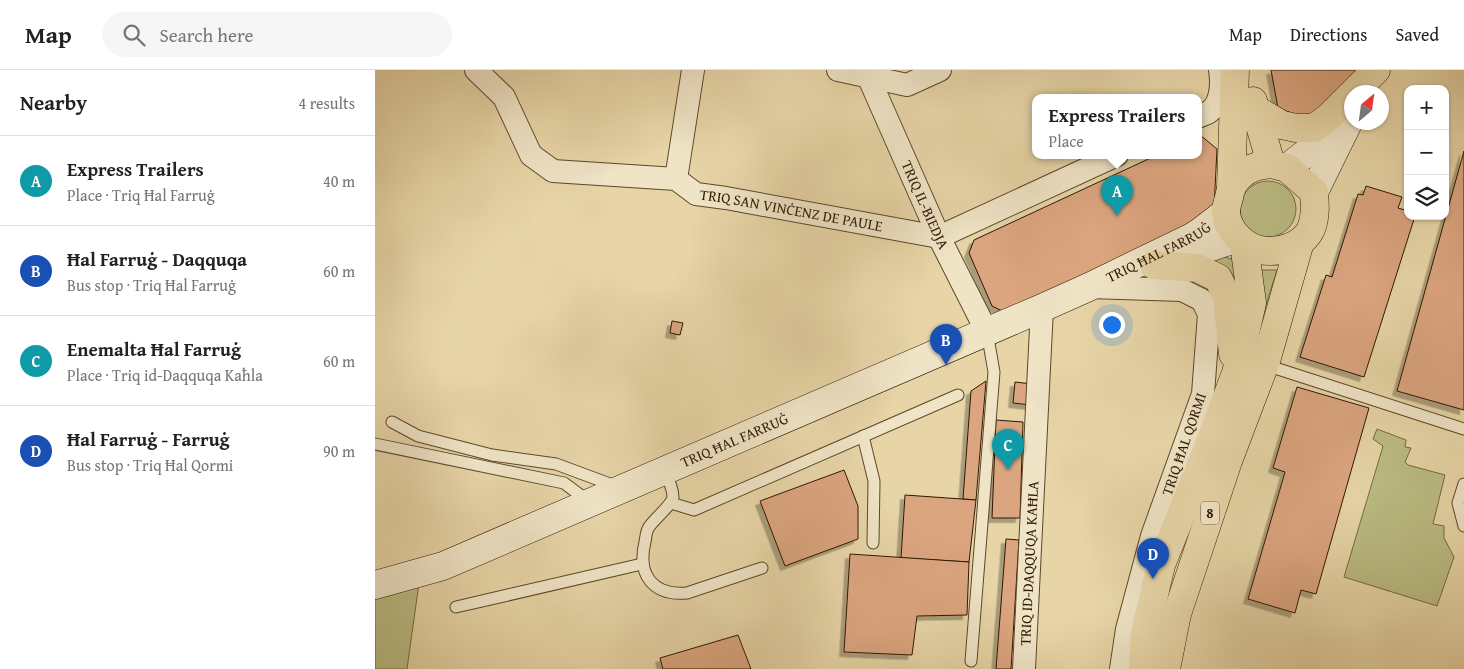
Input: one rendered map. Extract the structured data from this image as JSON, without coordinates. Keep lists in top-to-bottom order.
{
  "streets": {
    "highway": ["TRIQ ĦAL QORMI", "8"],
    "main road": ["TRIQ ĦAL FARRUĠ"],
    "street": ["TRIQ IL-BIEDJA", "TRIQ SAN VINĊENZ DE PAULE", "TRIQ ID-DAQQUQA KAĦLA"]
  },
  "crossings": [
    ["TRIQ IL-BIEDJA", "TRIQ SAN VINĊENZ DE PAULE"],
    ["TRIQ IL-BIEDJA", "TRIQ ĦAL FARRUĠ"],
    ["TRIQ ĦAL FARRUĠ", "TRIQ ĦAL QORMI"],
    ["TRIQ ĦAL FARRUĠ", "8"],
    ["TRIQ ĦAL FARRUĠ", "TRIQ ID-DAQQUQA KAĦLA"],
    ["TRIQ ĦAL QORMI", "8"]
  ],
  "north": "top right",
  "page": {
    "header": "Map",
    "search": "Search here",
    "nav": ["Map", "Directions", "Saved"],
    "heading": ["Nearby", "4 results"],
    "map_buttons": ["+", "−"],
    "popup": ["Express Trailers", "Place"],
    "list": [
      {
        "mark": "A",
        "name": "Express Trailers",
        "note": "Place · Triq Ħal Farruġ",
        "value": "40 m"
      },
      {
        "mark": "B",
        "name": "Ħal Farruġ - Daqquqa",
        "note": "Bus stop · Triq Ħal Farruġ",
        "value": "60 m"
      },
      {
        "mark": "C",
        "name": "Enemalta Ħal Farruġ",
        "note": "Place · Triq id-Daqquqa Kaħla",
        "value": "60 m"
      },
      {
        "mark": "D",
        "name": "Ħal Farruġ - Farruġ",
        "note": "Bus stop · Triq Ħal Qormi",
        "value": "90 m"
      }
    ],
    "pins": [
      "A",
      "B",
      "C",
      "D"
    ]
  }
}
